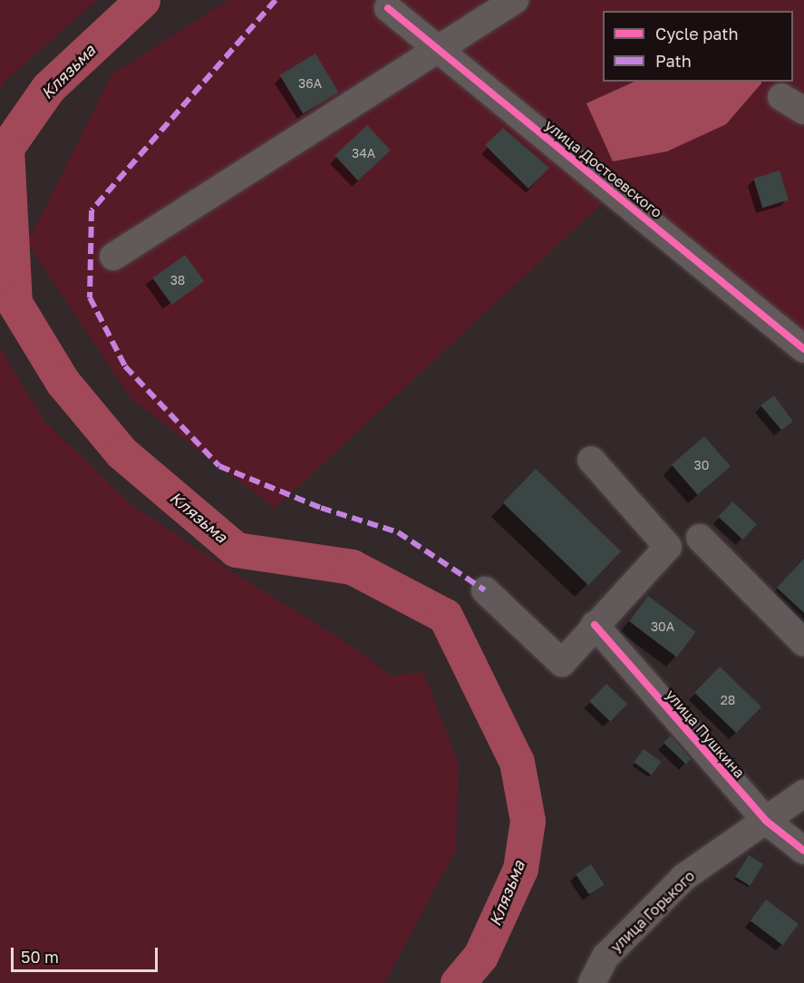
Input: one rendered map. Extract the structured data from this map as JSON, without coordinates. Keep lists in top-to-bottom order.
{
  "streets": {
    "street": ["улица Достоевского", "улица Пушкина", "улица Горького"]
  },
  "crossings": [
    ["улица Пушкина", "улица Горького"]
  ],
  "water": ["Клязьма"],
  "house_numbers": [
    "36А",
    "34А",
    "38",
    "30",
    "30А",
    "28"
  ],
  "legend": ["Cycle path", "Path"],
  "scale_bar": "50 m"
}
